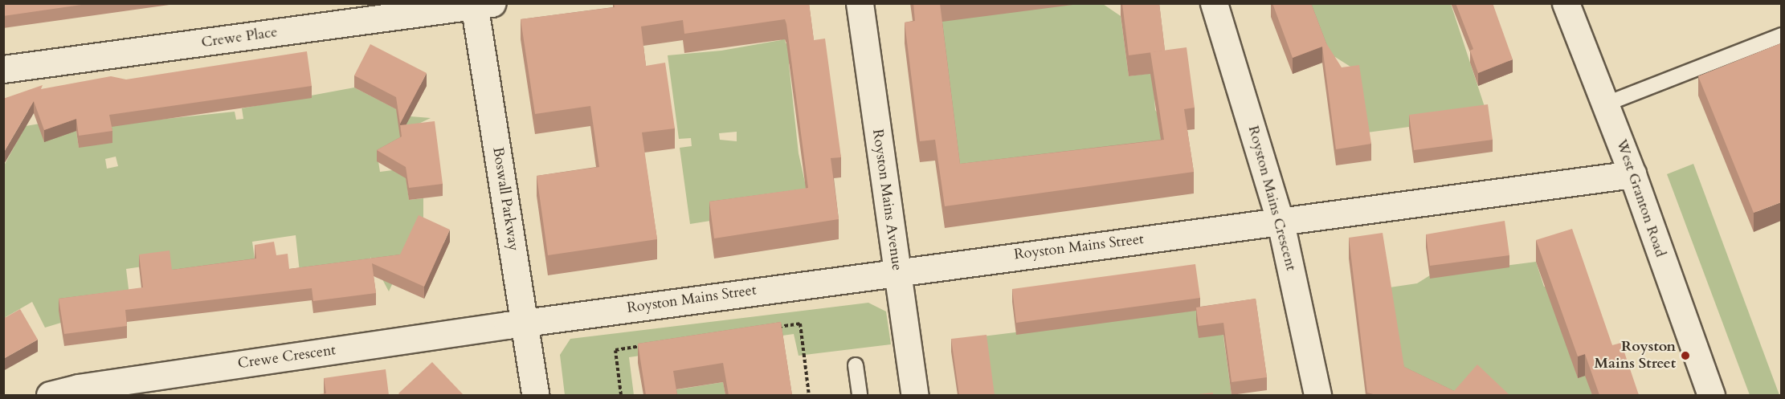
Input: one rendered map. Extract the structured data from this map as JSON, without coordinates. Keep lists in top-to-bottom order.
{
  "streets": {
    "street": [
      "Crewe Place",
      "Royston Mains Crescent",
      "West Granton Road",
      "Boswall Parkway",
      "Royston Mains Avenue",
      "Royston Mains Street",
      "Crewe Crescent"
    ]
  },
  "crossings": [
    ["Crewe Place", "Boswall Parkway"],
    ["Royston Mains Crescent", "Royston Mains Street"],
    ["West Granton Road", "Royston Mains Street"],
    ["Boswall Parkway", "Royston Mains Street"],
    ["Boswall Parkway", "Crewe Crescent"],
    ["Royston Mains Avenue", "Royston Mains Street"],
    ["Royston Mains Street", "Crewe Crescent"]
  ],
  "places": ["Royston Mains Street"]
}
